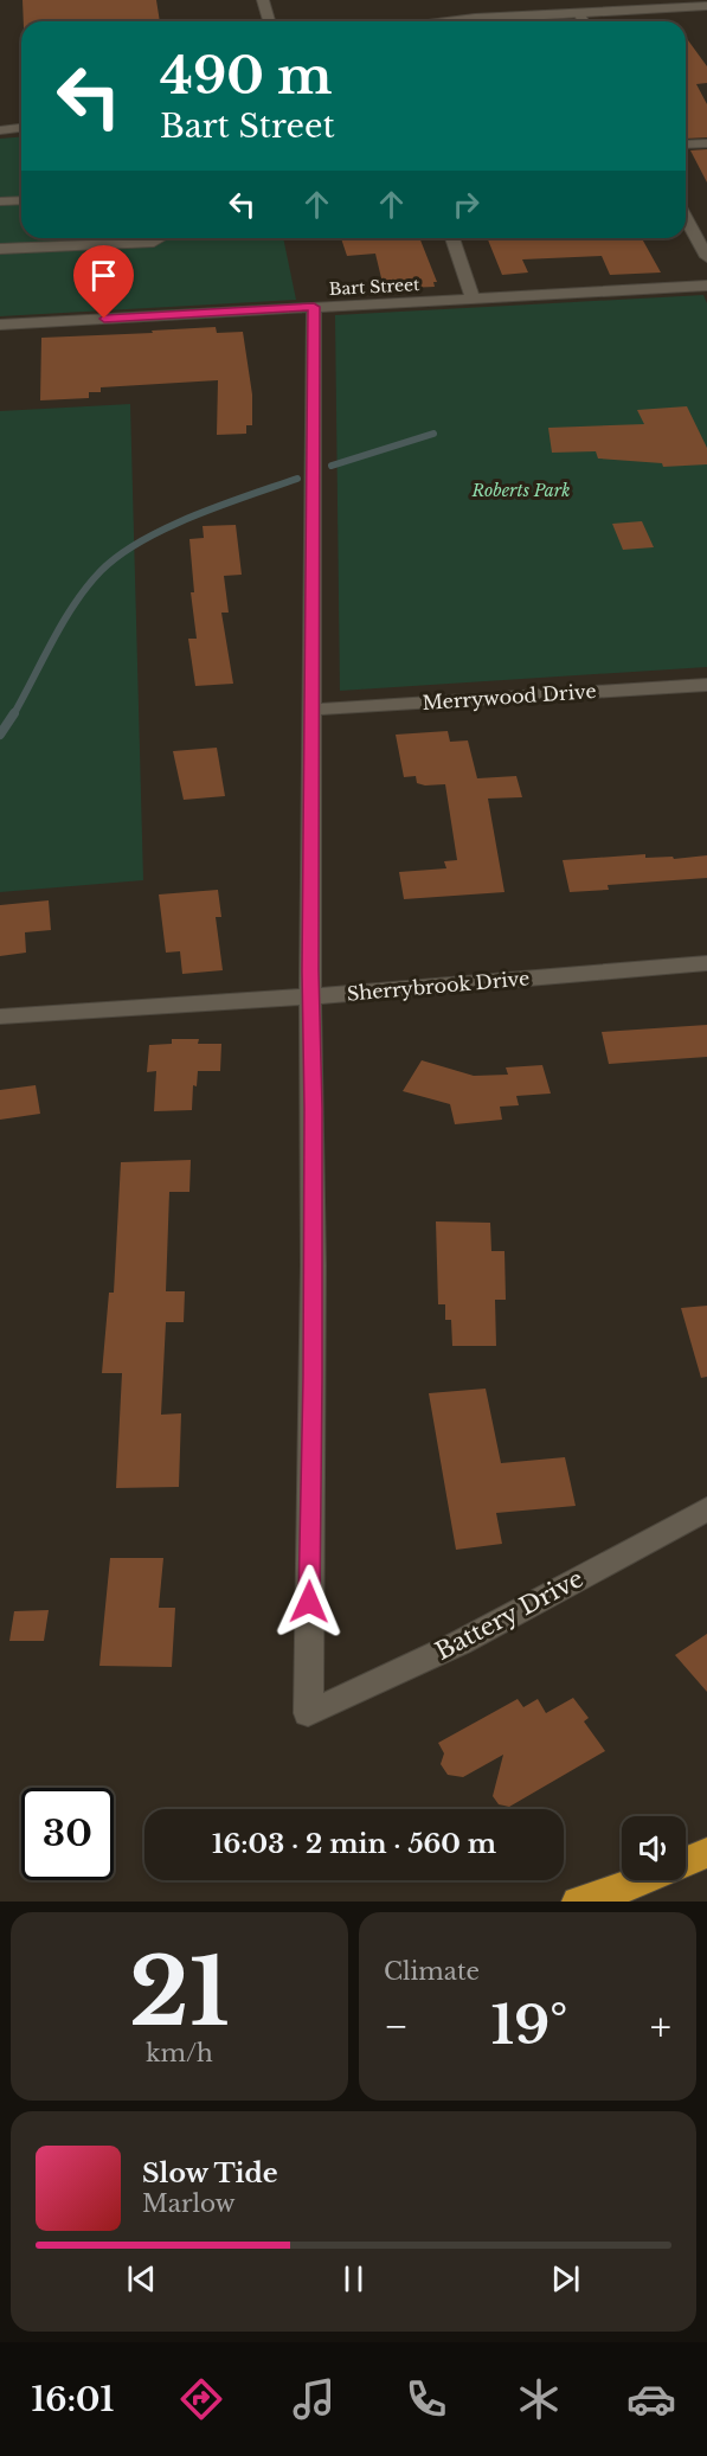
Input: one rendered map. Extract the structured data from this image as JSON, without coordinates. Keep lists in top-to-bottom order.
{
  "streets": {
    "street": [
      "Bart Street",
      "Merrywood Drive",
      "Sherrybrook Drive",
      "Battery Drive"
    ]
  },
  "crossings": [
    ["Sherrybrook Drive", "Battery Drive"]
  ],
  "parks": ["Roberts Park"],
  "page": {
    "turn": ["490 m", "Bart Street"],
    "limit": "30",
    "trip": "16:03 · 2 min · 560 m",
    "tile": [
      ["21", "km/h"],
      "Climate"
    ],
    "heat": ["−", "19°", "+"],
    "song": ["Slow Tide", "Marlow"],
    "tabs": "16:01"
  }
}
